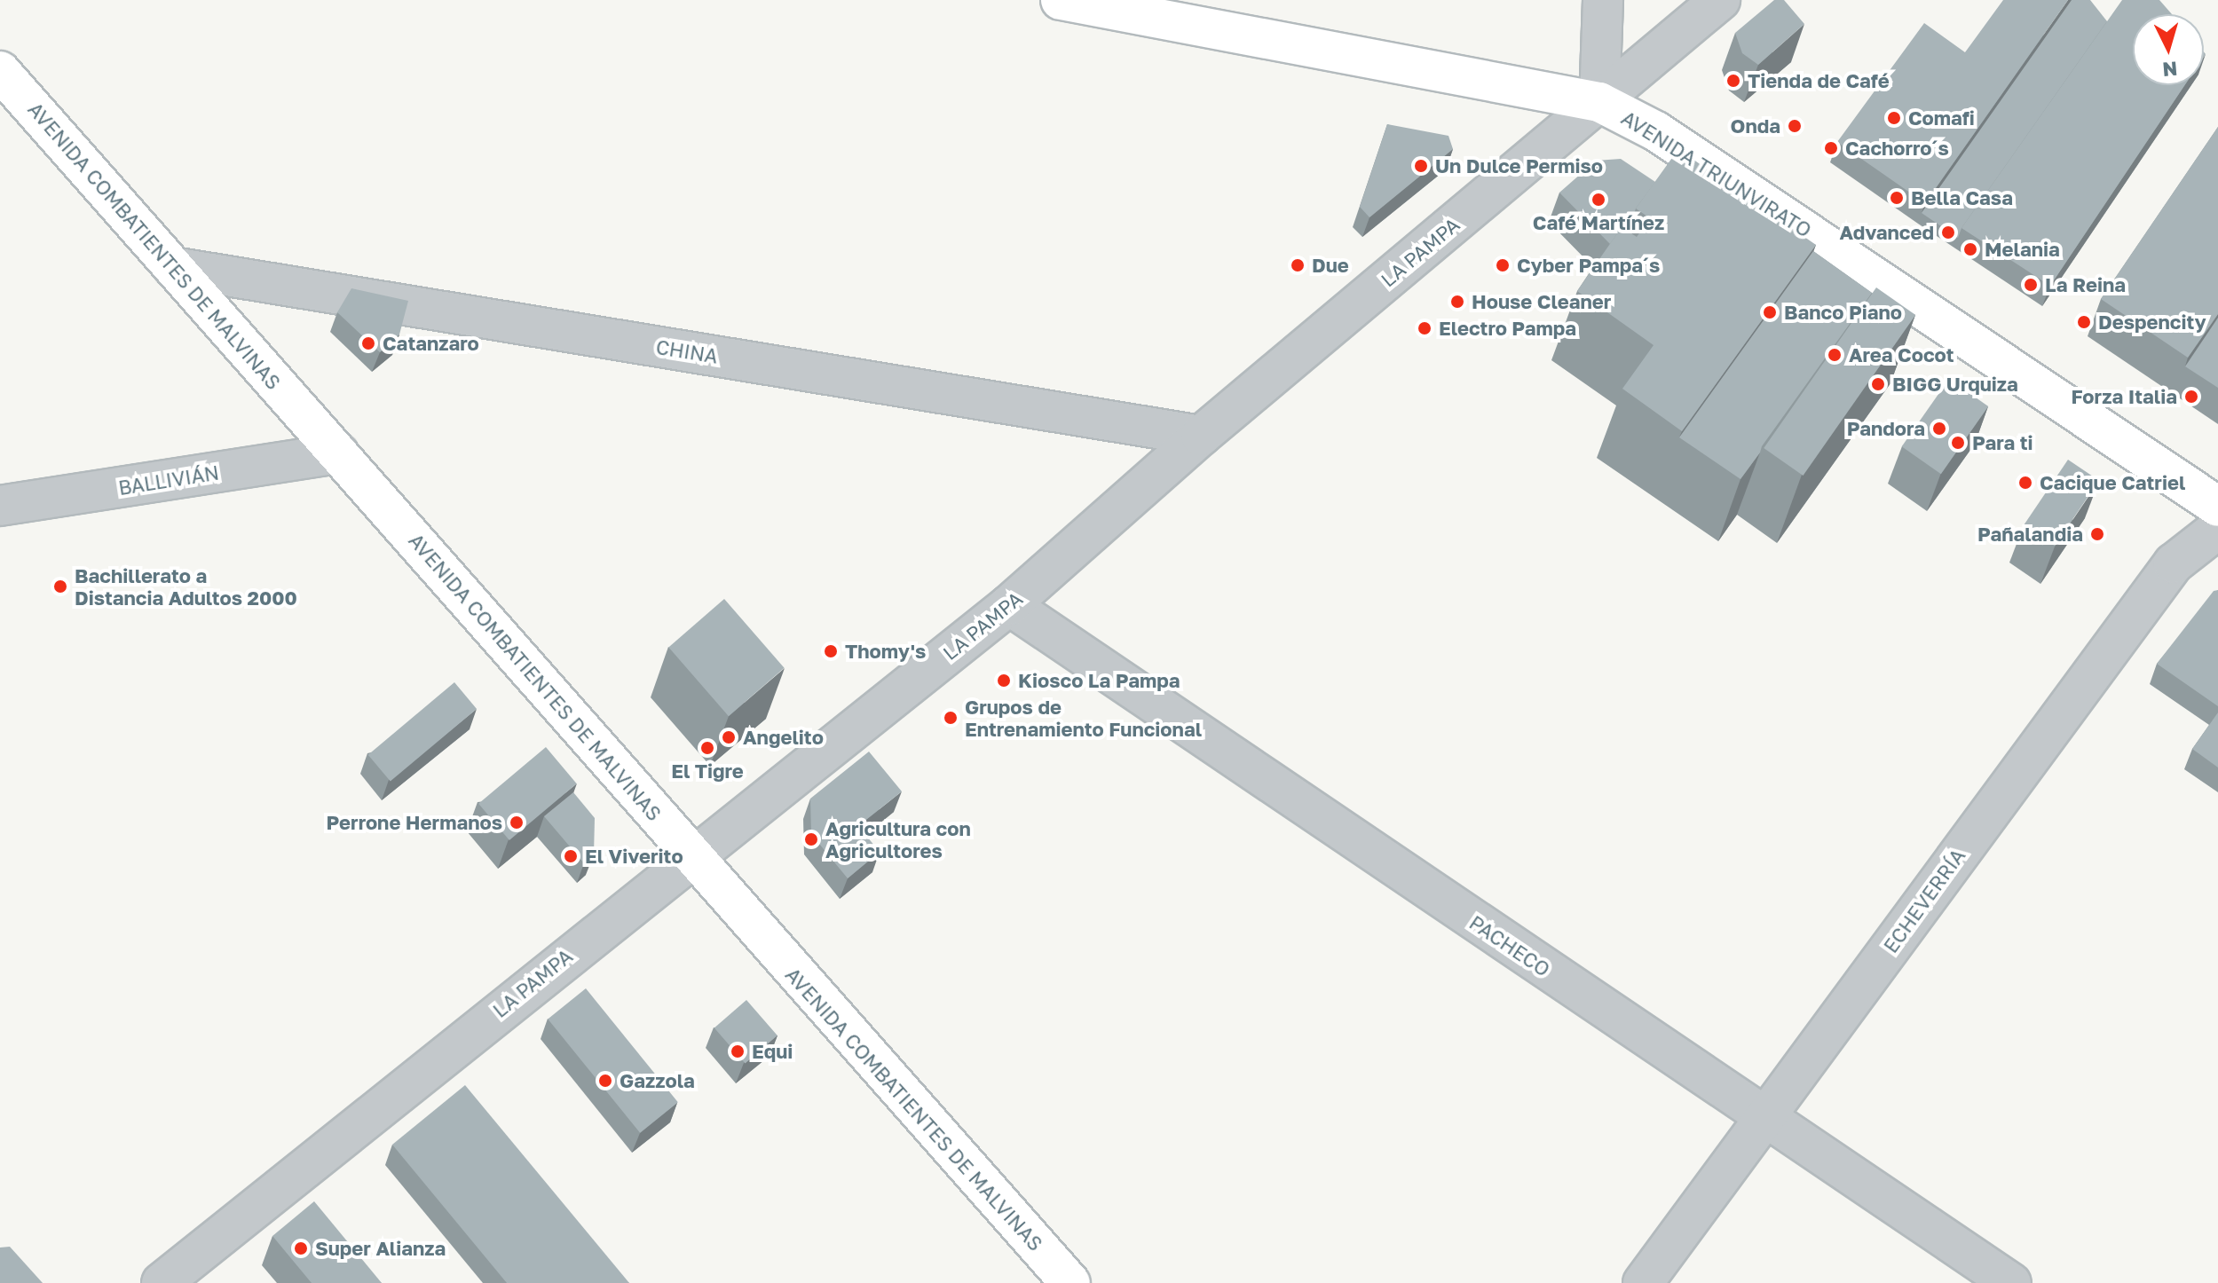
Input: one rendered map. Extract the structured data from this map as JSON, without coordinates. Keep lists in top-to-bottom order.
{
  "streets": {
    "main road": ["AVENIDA TRIUNVIRATO", "AVENIDA COMBATIENTES DE MALVINAS"],
    "street": [
      "LA PAMPA",
      "CHINA",
      "BALLIVIÁN",
      "ECHEVERRÍA",
      "PACHECO"
    ]
  },
  "crossings": [
    ["AVENIDA TRIUNVIRATO", "LA PAMPA"],
    ["AVENIDA COMBATIENTES DE MALVINAS", "LA PAMPA"],
    ["AVENIDA COMBATIENTES DE MALVINAS", "CHINA"],
    ["AVENIDA COMBATIENTES DE MALVINAS", "BALLIVIÁN"],
    ["LA PAMPA", "CHINA"],
    ["LA PAMPA", "PACHECO"],
    ["ECHEVERRÍA", "PACHECO"]
  ],
  "places": [
    "Tienda de Café",
    "Comafi",
    "Onda",
    "Cachorro´s",
    "Un Dulce Permiso",
    "Bella Casa",
    "Café Martínez",
    "Advanced",
    "Melania",
    "Due",
    "Cyber Pampa´s",
    "La Reina",
    "House Cleaner",
    "Banco Piano",
    "Despencity",
    "Electro Pampa",
    "Catanzaro",
    "Area Cocot",
    "BIGG Urquiza",
    "Forza Italia",
    "Pandora",
    "Para ti",
    "Cacique Catriel",
    "Pañalandia",
    "Bachillerato a Distancia Adultos 2000",
    "Thomy's",
    "Kiosco La Pampa",
    "Grupos de Entrenamiento Funcional",
    "Angelito",
    "El Tigre",
    "Perrone Hermanos",
    "Agricultura con Agricultores",
    "El Viverito",
    "Equi",
    "Gazzola",
    "Super Alianza"
  ],
  "north": "bottom"
}
